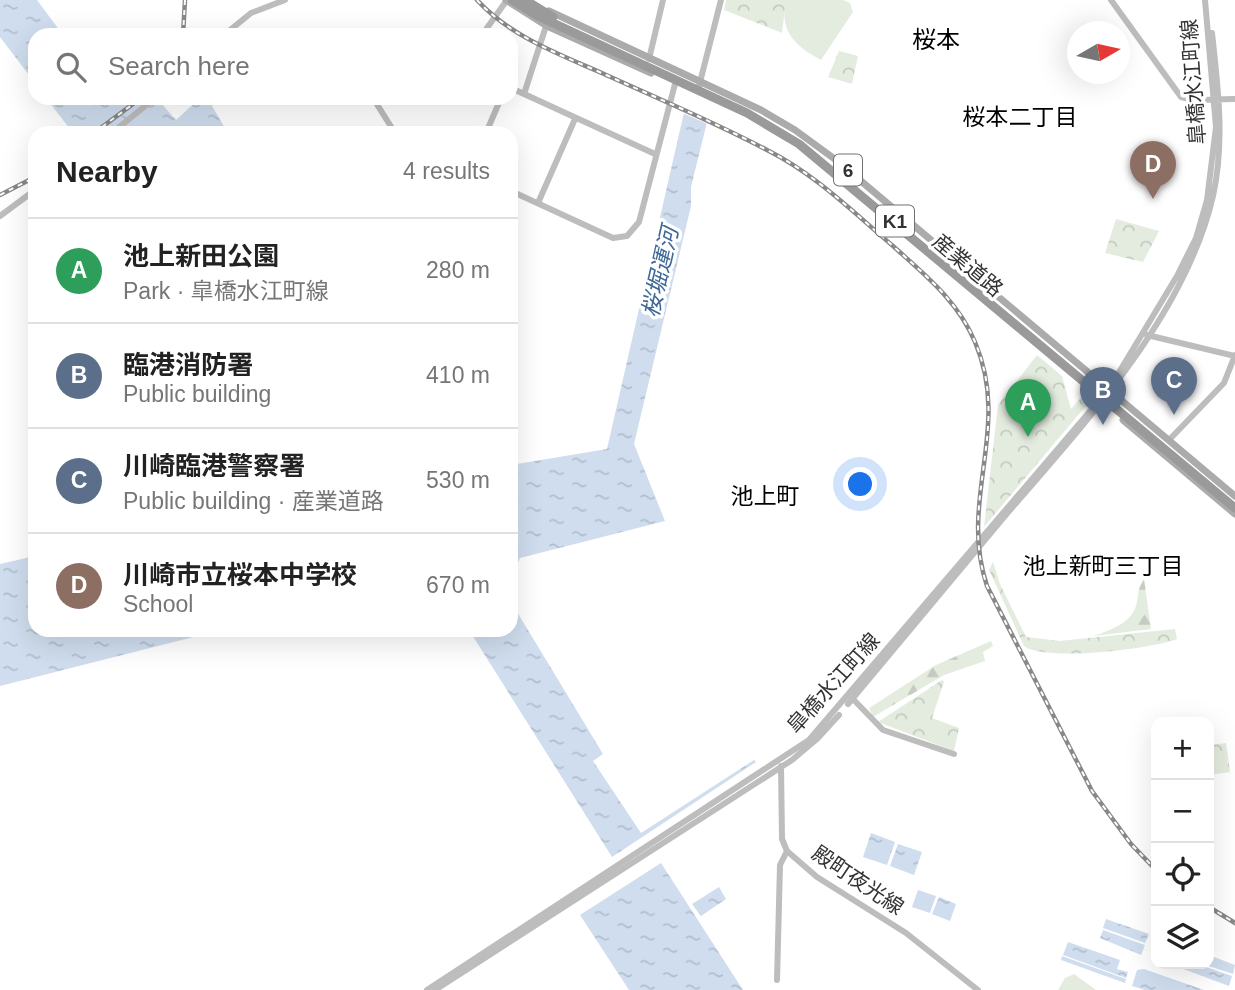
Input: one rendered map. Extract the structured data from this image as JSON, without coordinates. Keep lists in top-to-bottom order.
{
  "streets": {
    "highway": ["K1"],
    "main road": ["6", "産業道路"],
    "street": ["皐橋水江町線", "殿町夜光線"]
  },
  "crossings": [
    ["皐橋水江町線", "産業道路"],
    ["皐橋水江町線", "殿町夜光線"],
    ["K1", "産業道路"]
  ],
  "districts": [
    "桜本",
    "桜本二丁目",
    "池上町",
    "池上新町三丁目"
  ],
  "water": ["桜堀運河"],
  "north": "right",
  "page": {
    "search": "Search here",
    "heading": ["Nearby", "4 results"],
    "pins": [
      "D",
      "C",
      "B",
      "A"
    ],
    "list": [
      {
        "mark": "A",
        "name": "池上新田公園",
        "note": "Park · 皐橋水江町線",
        "value": "280 m"
      },
      {
        "mark": "B",
        "name": "臨港消防署",
        "note": "Public building",
        "value": "410 m"
      },
      {
        "mark": "C",
        "name": "川崎臨港警察署",
        "note": "Public building · 産業道路",
        "value": "530 m"
      },
      {
        "mark": "D",
        "name": "川崎市立桜本中学校",
        "note": "School",
        "value": "670 m"
      }
    ],
    "map_buttons": ["+", "−"]
  }
}
